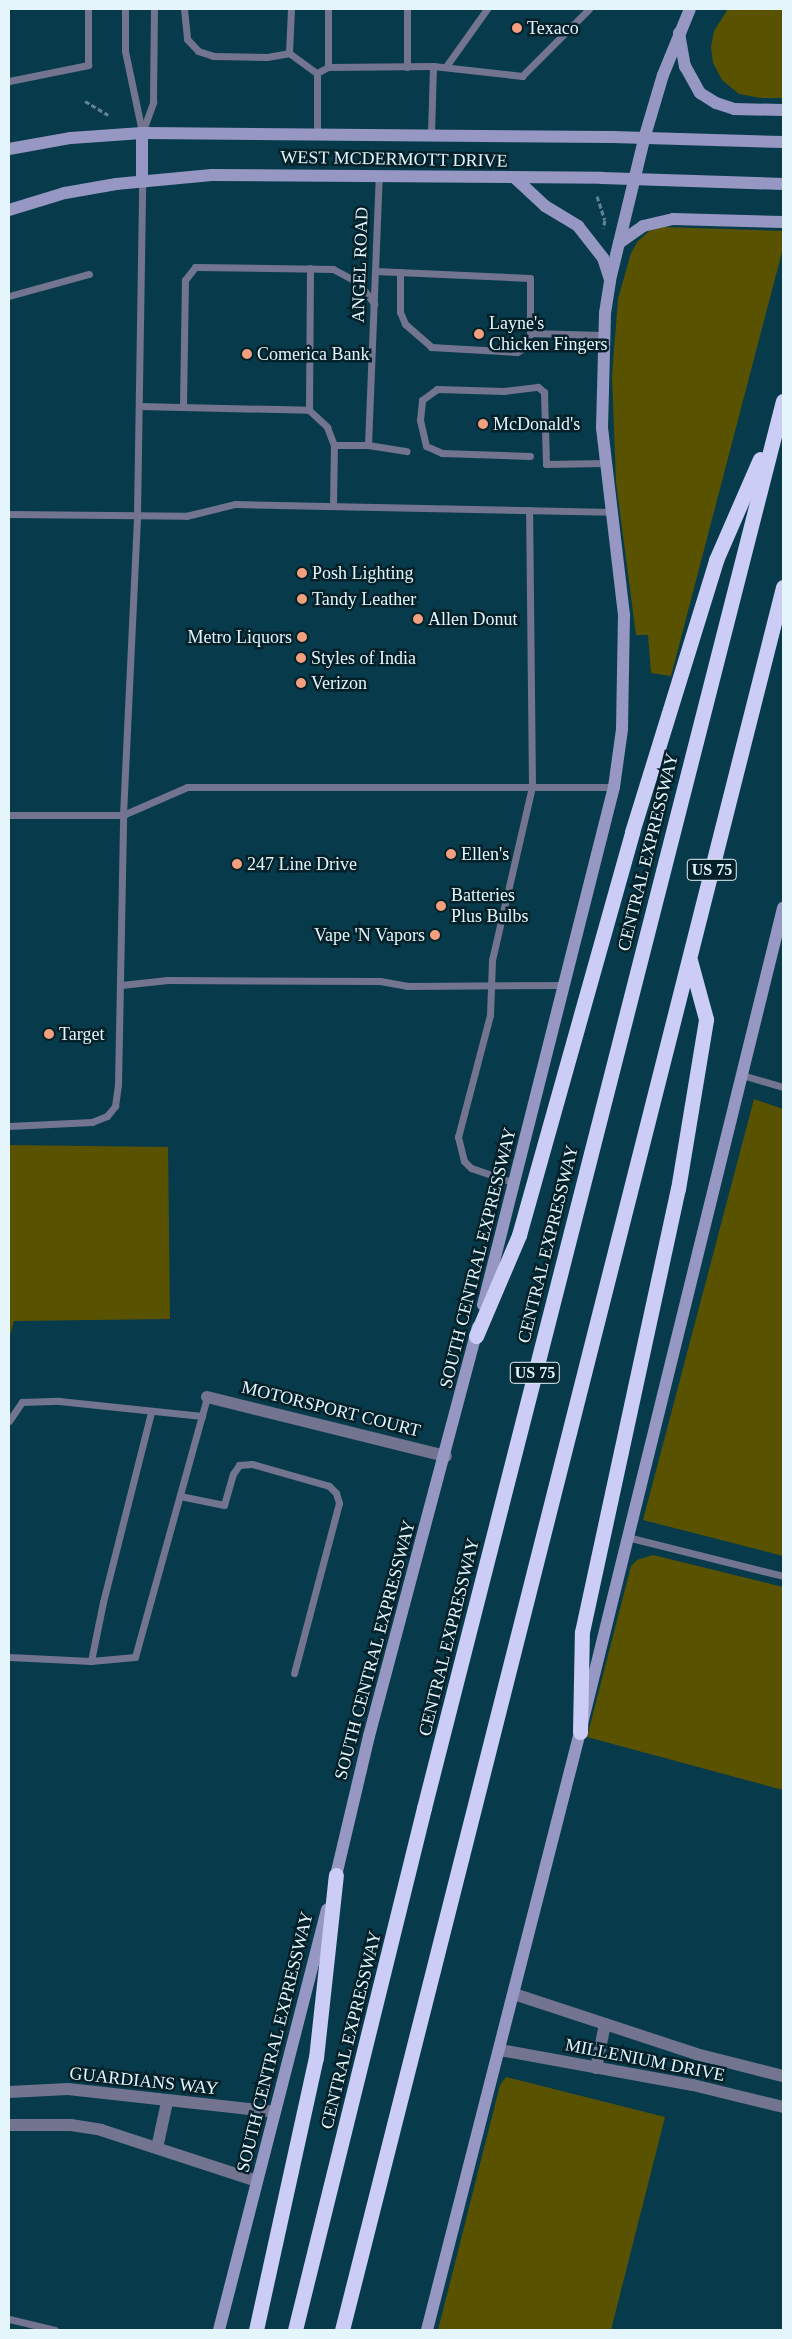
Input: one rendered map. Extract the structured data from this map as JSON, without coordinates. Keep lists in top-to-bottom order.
{
  "streets": {
    "highway": ["CENTRAL EXPRESSWAY", "US 75"],
    "main road": ["WEST MCDERMOTT DRIVE", "SOUTH CENTRAL EXPRESSWAY"],
    "street": ["MOTORSPORT COURT", "MILLENIUM DRIVE", "GUARDIANS WAY"],
    "lane": ["ANGEL ROAD"]
  },
  "crossings": [
    ["WEST MCDERMOTT DRIVE", "ANGEL ROAD"],
    ["WEST MCDERMOTT DRIVE", "SOUTH CENTRAL EXPRESSWAY"],
    ["SOUTH CENTRAL EXPRESSWAY", "MOTORSPORT COURT"],
    ["SOUTH CENTRAL EXPRESSWAY", "GUARDIANS WAY"]
  ],
  "places": [
    "Texaco",
    "Layne's Chicken Fingers",
    "Comerica Bank",
    "McDonald's",
    "Posh Lighting",
    "Tandy Leather",
    "Allen Donut",
    "Metro Liquors",
    "Styles of India",
    "Verizon",
    "Ellen's",
    "247 Line Drive",
    "Batteries Plus Bulbs",
    "Vape 'N Vapors",
    "Target"
  ]
}
